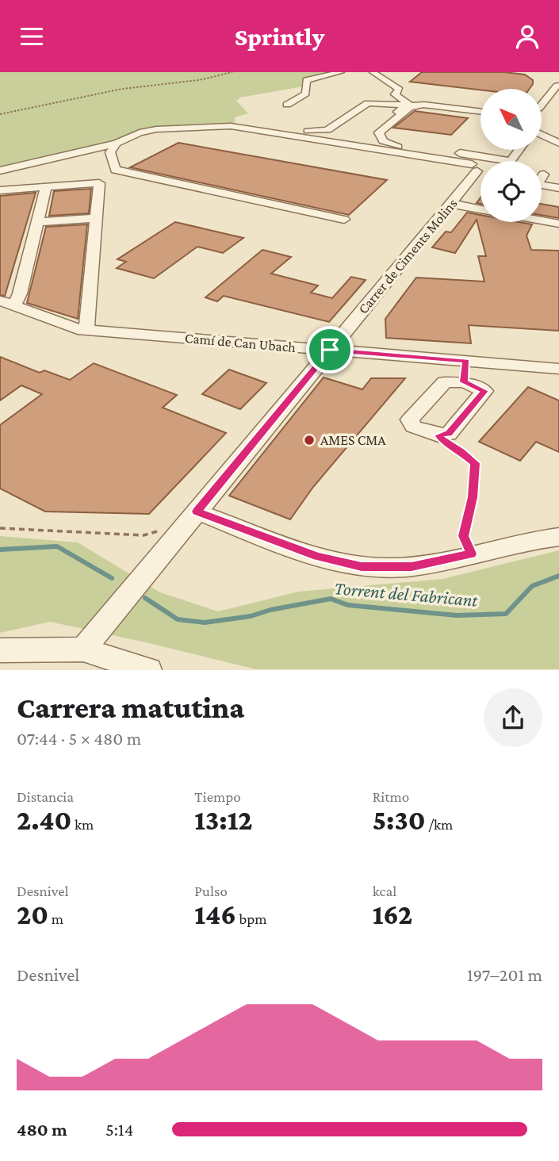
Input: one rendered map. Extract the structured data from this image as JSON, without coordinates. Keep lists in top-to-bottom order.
{
  "streets": {
    "street": ["Carrer de Ciments Molins", "Camí de Can Ubach"]
  },
  "crossings": [
    ["Carrer de Ciments Molins", "Camí de Can Ubach"]
  ],
  "water": ["Torrent del Fabricant"],
  "places": ["AMES CMA"],
  "north": "top left",
  "page": {
    "header": "Sprintly",
    "heading": ["Carrera matutina", "07:44 · 5 × 480 m"],
    "stats": [
      ["Distancia", "2.40 km"],
      ["Tiempo", "13:12"],
      ["Ritmo", "5:30 /km"],
      ["Desnivel", "20 m"],
      ["Pulso", "146 bpm"],
      ["kcal", "162"]
    ],
    "chart": ["Desnivel", "197–201 m"],
    "list": [
      {
        "name": "480 m",
        "note": "5:14"
      }
    ]
  }
}
